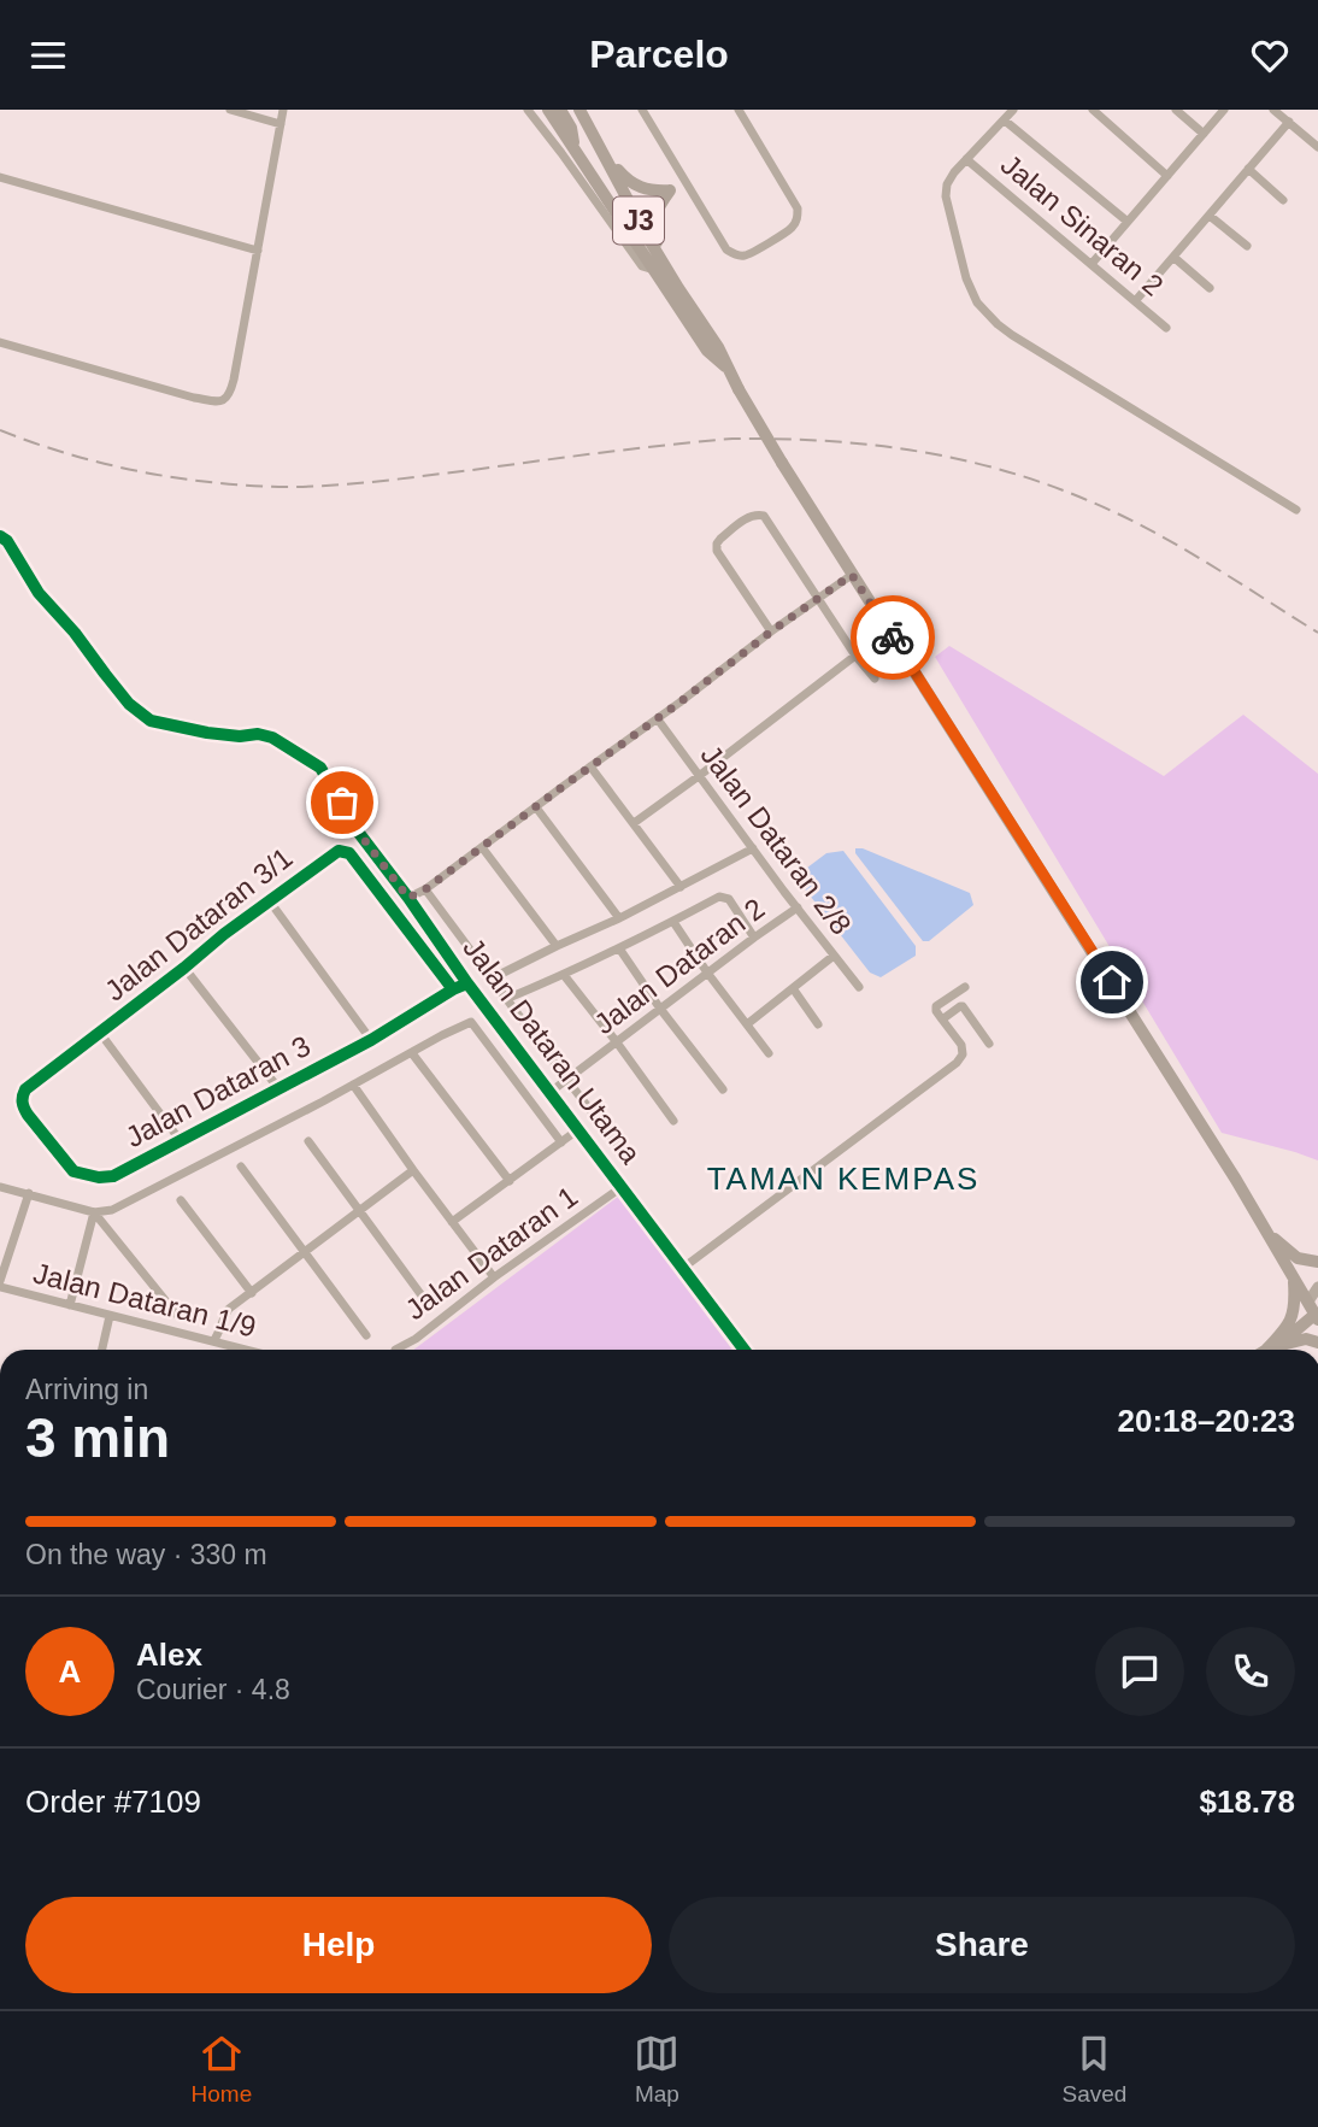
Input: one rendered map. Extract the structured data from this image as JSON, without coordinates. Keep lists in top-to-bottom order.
{
  "streets": {
    "main road": ["J3"],
    "street": [
      "Jalan Sinaran 2",
      "Jalan Dataran 2/8",
      "Jalan Dataran 3/1",
      "Jalan Dataran 2",
      "Jalan Dataran Utama",
      "Jalan Dataran 3",
      "Jalan Dataran 1",
      "Jalan Dataran 1/9"
    ]
  },
  "crossings": [
    ["Jalan Dataran 2/8", "Jalan Dataran 2"],
    ["Jalan Dataran 3/1", "Jalan Dataran 3"],
    ["Jalan Dataran 2", "Jalan Dataran Utama"],
    ["Jalan Dataran Utama", "Jalan Dataran 3"],
    ["Jalan Dataran Utama", "Jalan Dataran 1"]
  ],
  "districts": ["TAMAN KEMPAS"],
  "page": {
    "header": "Parcelo",
    "heading": ["3 min", "Arriving in", "20:18–20:23"],
    "panel": [
      "Alex",
      "Courier · 4.8",
      "Order #7109",
      "$18.78"
    ],
    "bar": "On the way · 330 m",
    "round": "A",
    "buttons": ["Help", "Share"],
    "tabs": ["Home", "Map", "Saved"]
  }
}
